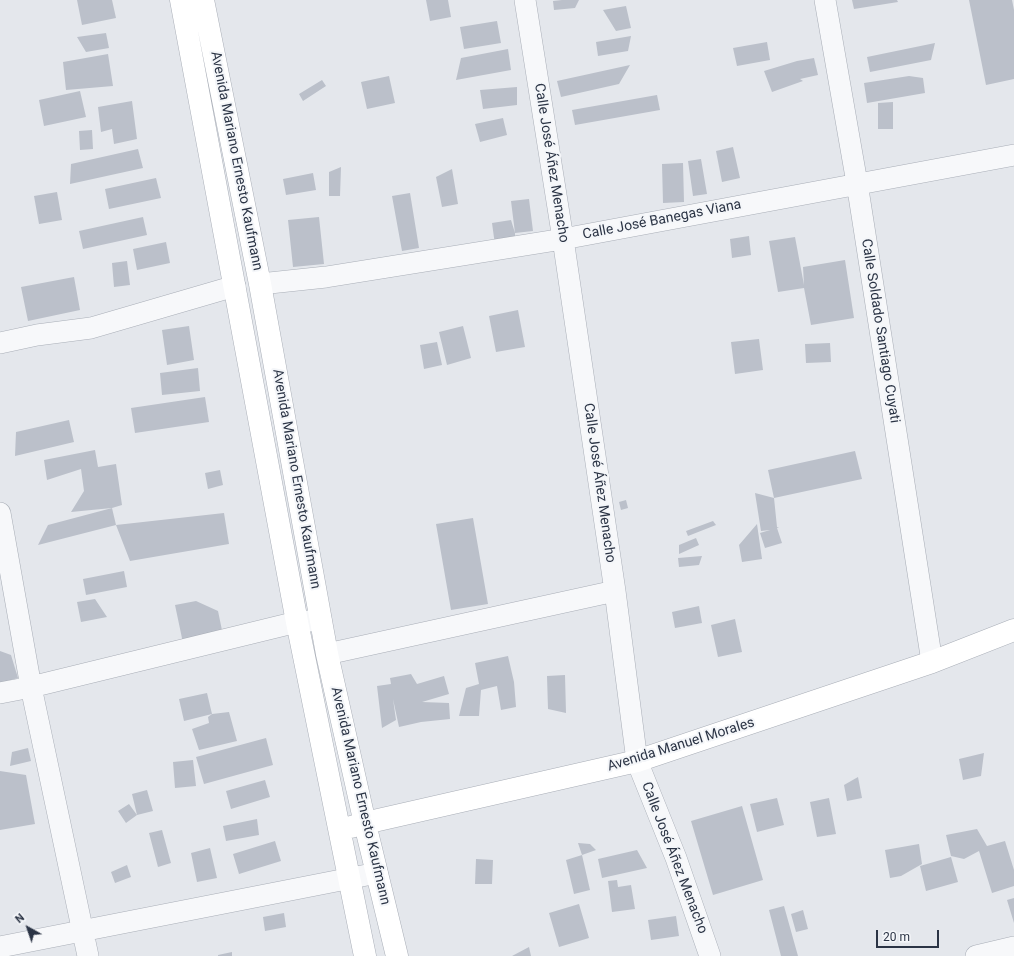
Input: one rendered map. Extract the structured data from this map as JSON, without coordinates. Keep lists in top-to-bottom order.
{
  "streets": {
    "main road": ["Avenida Mariano Ernesto Kaufmann", "Avenida Manuel Morales"],
    "street": ["Calle José Áñez Menacho", "Calle José Banegas Viana", "Calle Soldado Santiago Cuyati"]
  },
  "crossings": [
    ["Avenida Mariano Ernesto Kaufmann", "Calle José Banegas Viana"],
    ["Avenida Mariano Ernesto Kaufmann", "Avenida Manuel Morales"],
    ["Calle José Áñez Menacho", "Calle José Banegas Viana"],
    ["Calle José Áñez Menacho", "Avenida Manuel Morales"],
    ["Calle José Banegas Viana", "Calle Soldado Santiago Cuyati"],
    ["Calle Soldado Santiago Cuyati", "Avenida Manuel Morales"]
  ],
  "scale_bar": "20 m",
  "north": "top left"
}
